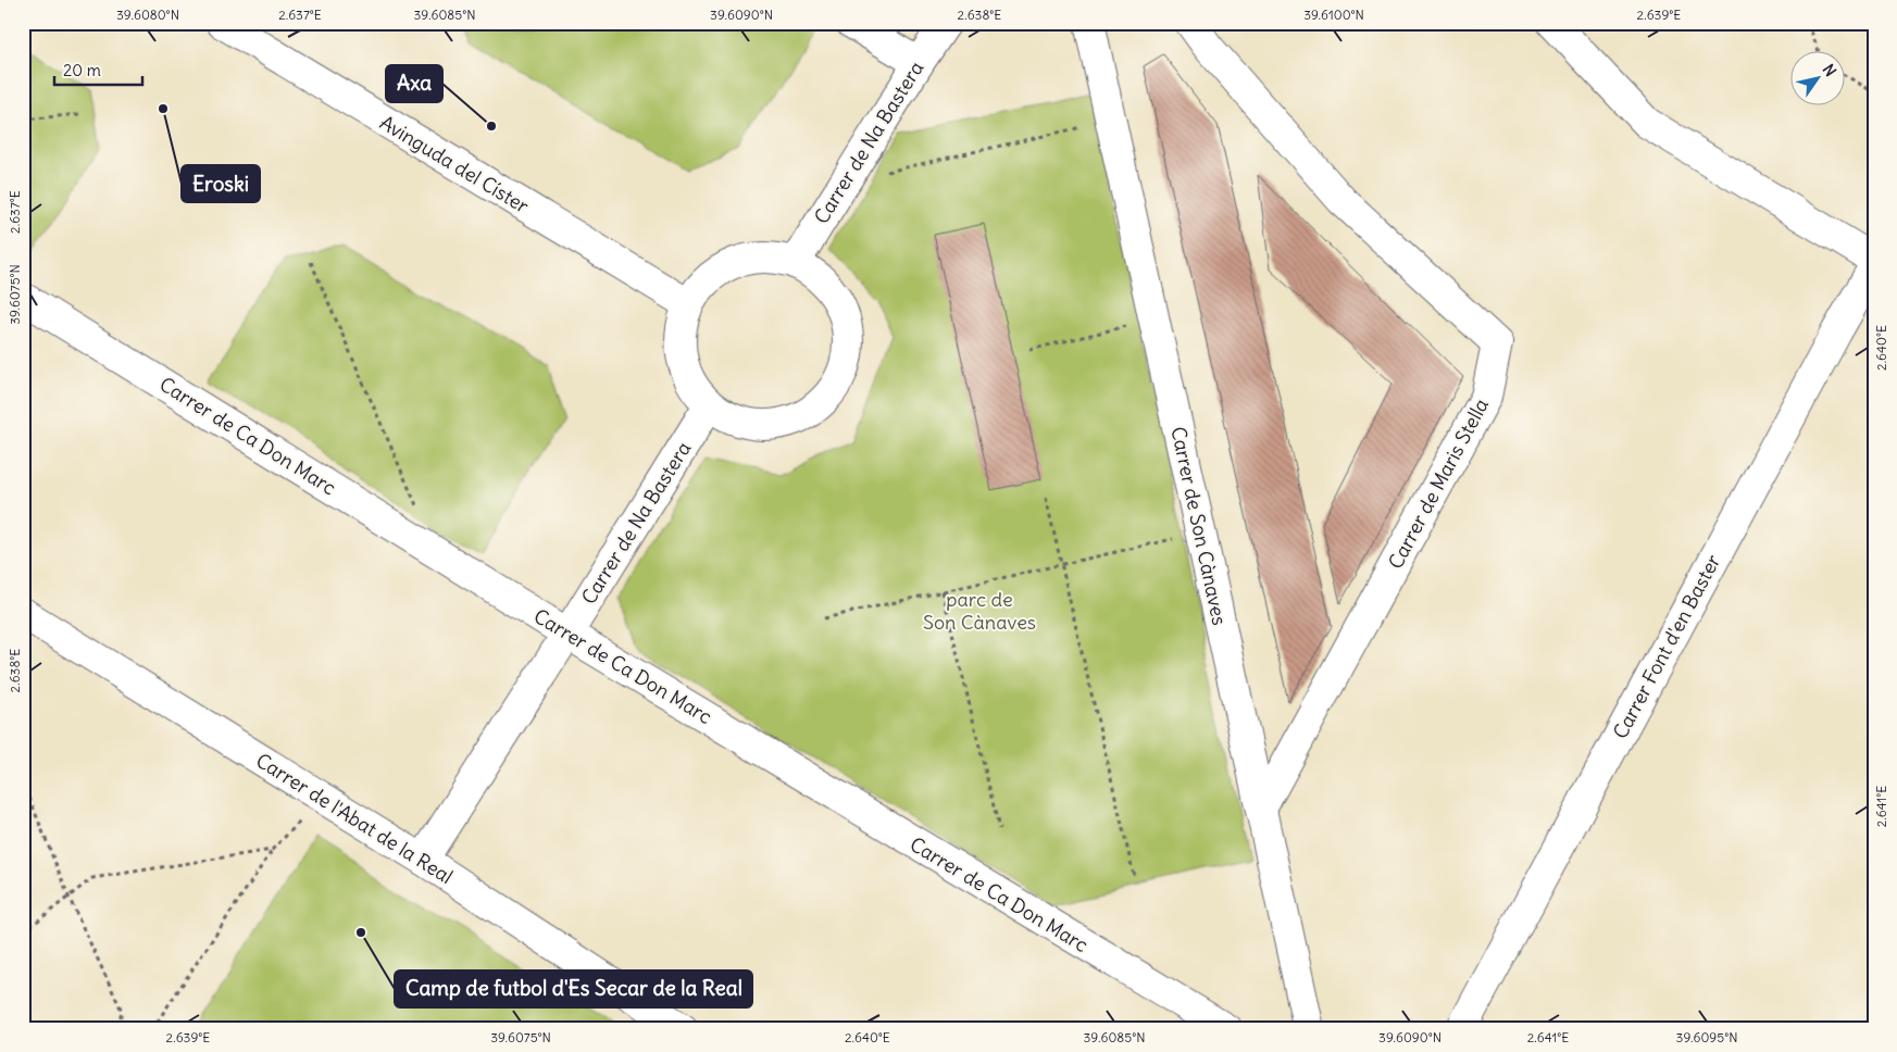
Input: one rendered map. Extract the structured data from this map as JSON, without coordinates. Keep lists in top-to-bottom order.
{
  "streets": {
    "street": [
      "Carrer de Na Bastera",
      "Avinguda del Císter",
      "Carrer de Ca Don Marc",
      "Carrer de Maris Stella",
      "Carrer de Son Cànaves",
      "Carrer Font d'en Baster",
      "Carrer de l'Abat de la Real"
    ]
  },
  "crossings": [
    ["Carrer de Na Bastera", "Avinguda del Císter"],
    ["Carrer de Na Bastera", "Carrer de Ca Don Marc"],
    ["Carrer de Na Bastera", "Carrer de l'Abat de la Real"],
    ["Carrer de Maris Stella", "Carrer de Son Cànaves"]
  ],
  "parks": ["parc de Son Cànaves"],
  "places": ["Eroski", "Axa", "Camp de futbol d'Es Secar de la Real"],
  "scale_bar": "20 m",
  "north": "top right",
  "coordinates": [
    "39.6080°N",
    "2.637°E",
    "39.6085°N",
    "39.6090°N",
    "2.638°E",
    "39.6100°N",
    "2.639°E",
    "39.6075°N",
    "2.640°E",
    "2.641°E",
    "39.6095°N"
  ]
}
